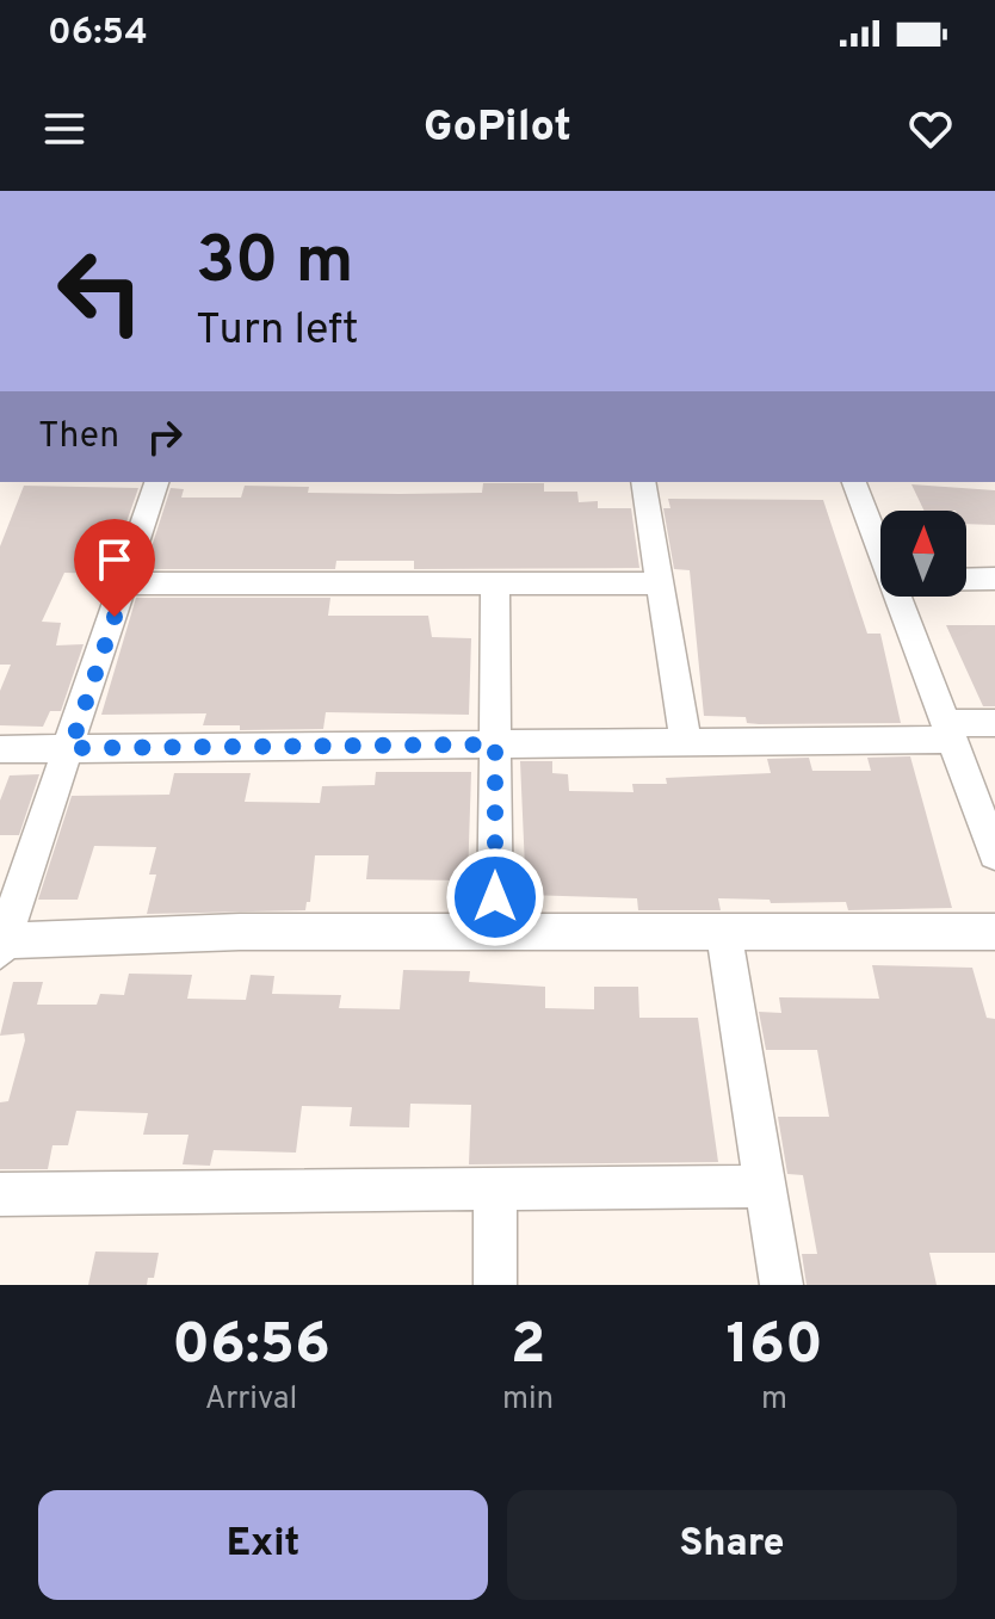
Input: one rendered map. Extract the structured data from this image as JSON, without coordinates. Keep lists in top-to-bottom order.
{
  "north": "top",
  "page": {
    "status": "06:54",
    "header": "GoPilot",
    "turn": ["30 m", "Turn left"],
    "then": "Then",
    "eta": [
      "06:56",
      "Arrival",
      "2",
      "min",
      "160",
      "m"
    ],
    "buttons": ["Exit", "Share"]
  }
}
